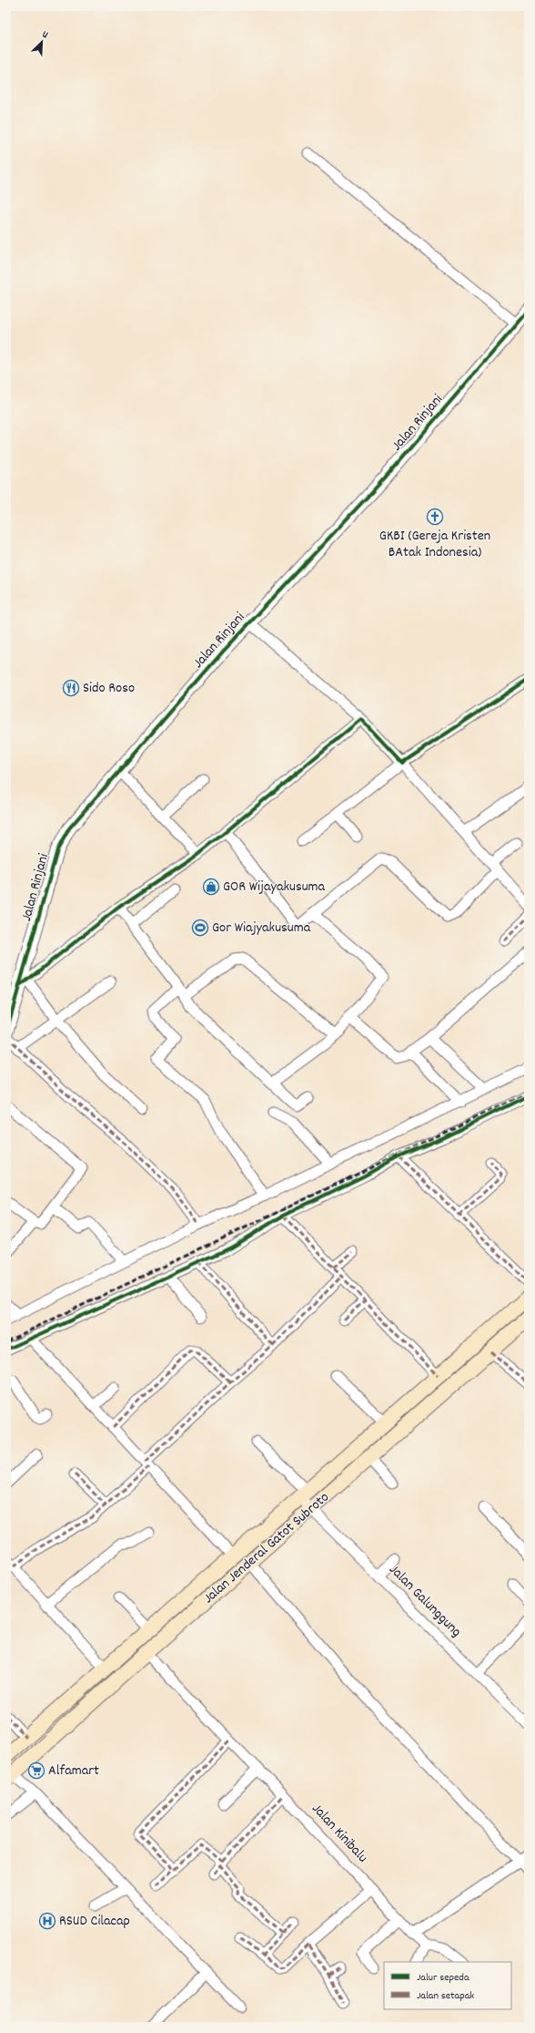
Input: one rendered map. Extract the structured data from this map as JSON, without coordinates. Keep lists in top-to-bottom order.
{
  "streets": {
    "main road": ["Jalan Jenderal Gatot Subroto"],
    "street": ["Jalan Rinjani", "Jalan Galunggung", "Jalan Kinibalu"]
  },
  "crossings": [
    ["Jalan Jenderal Gatot Subroto", "Jalan Galunggung"],
    ["Jalan Jenderal Gatot Subroto", "Jalan Kinibalu"]
  ],
  "places": {
    "church": ["GKBI (Gereja Kristen BAtak Indonesia)"],
    "restaurant": ["Sido Roso"],
    "shop": ["GOR Wijayakusuma"],
    "sports": ["Gor Wiajyakusuma"],
    "supermarket": ["Alfamart"],
    "hospital": ["RSUD Cilacap"]
  },
  "legend": ["Jalur sepeda", "Jalan setapak"],
  "north": "top right"
}
